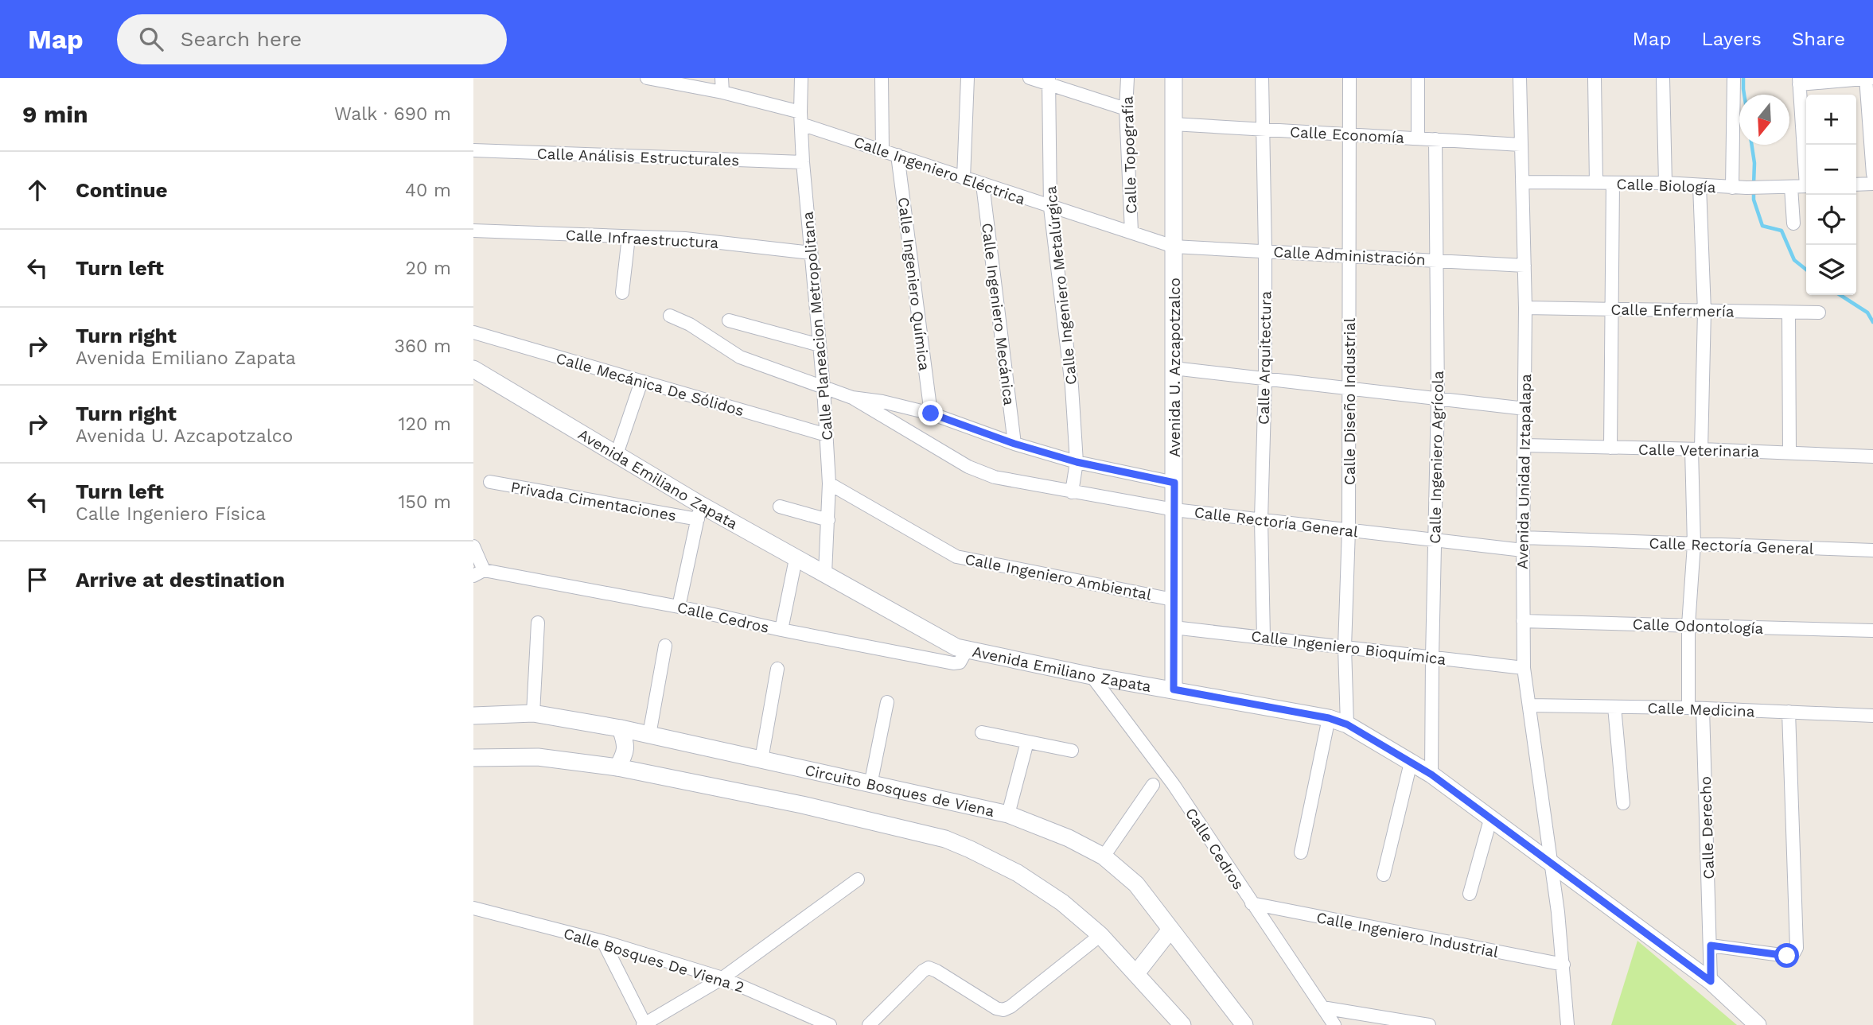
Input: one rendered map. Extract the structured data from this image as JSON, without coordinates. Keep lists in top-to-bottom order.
{
  "streets": {
    "street": [
      "Calle Economía",
      "Calle Topografía",
      "Calle Análisis Estructurales",
      "Calle Ingeniero Eléctrica",
      "Calle Biología",
      "Calle Infraestructura",
      "Calle Administración",
      "Calle Ingeniero Química",
      "Calle Ingeniero Metalúrgica",
      "Calle Enfermería",
      "Calle Ingeniero Mecánica",
      "Calle Planeacion Metropolitana",
      "Calle Arquitectura",
      "Avenida U. Azcapotzalco",
      "Calle Mecánica De Sólidos",
      "Calle Diseño Industrial",
      "Calle Veterinaria",
      "Calle Ingeniero Agrícola",
      "Avenida Unidad Iztapalapa",
      "Avenida Emiliano Zapata",
      "Privada Cimentaciones",
      "Calle Rectoría General",
      "Calle Ingeniero Ambiental",
      "Calle Cedros",
      "Calle Odontología",
      "Calle Ingeniero Bioquímica",
      "Calle Medicina",
      "Circuito Bosques de Viena",
      "Calle Derecho",
      "Calle Ingeniero Industrial",
      "Calle Bosques De Viena 2"
    ]
  },
  "crossings": [
    ["Calle Economía", "Calle Arquitectura"],
    ["Calle Economía", "Avenida U. Azcapotzalco"],
    ["Calle Economía", "Calle Diseño Industrial"],
    ["Calle Economía", "Calle Ingeniero Agrícola"],
    ["Calle Economía", "Avenida Unidad Iztapalapa"],
    ["Calle Topografía", "Calle Ingeniero Eléctrica"],
    ["Calle Análisis Estructurales", "Calle Planeacion Metropolitana"],
    ["Calle Ingeniero Eléctrica", "Calle Administración"],
    ["Calle Ingeniero Eléctrica", "Calle Ingeniero Química"],
    ["Calle Ingeniero Eléctrica", "Calle Ingeniero Metalúrgica"],
    ["Calle Ingeniero Eléctrica", "Calle Ingeniero Mecánica"],
    ["Calle Ingeniero Eléctrica", "Calle Planeacion Metropolitana"],
    ["Calle Ingeniero Eléctrica", "Avenida U. Azcapotzalco"],
    ["Calle Biología", "Avenida Unidad Iztapalapa"],
    ["Calle Infraestructura", "Calle Planeacion Metropolitana"],
    ["Calle Administración", "Calle Arquitectura"],
    ["Calle Administración", "Avenida U. Azcapotzalco"],
    ["Calle Administración", "Calle Diseño Industrial"],
    ["Calle Administración", "Calle Ingeniero Agrícola"],
    ["Calle Administración", "Avenida Unidad Iztapalapa"],
    ["Calle Ingeniero Metalúrgica", "Calle Rectoría General"],
    ["Calle Enfermería", "Avenida Unidad Iztapalapa"],
    ["Calle Planeacion Metropolitana", "Calle Mecánica De Sólidos"],
    ["Calle Planeacion Metropolitana", "Avenida Emiliano Zapata"],
    ["Calle Planeacion Metropolitana", "Calle Ingeniero Ambiental"],
    ["Calle Arquitectura", "Calle Rectoría General"],
    ["Calle Arquitectura", "Calle Ingeniero Bioquímica"],
    ["Avenida U. Azcapotzalco", "Avenida Emiliano Zapata"],
    ["Avenida U. Azcapotzalco", "Calle Rectoría General"],
    ["Avenida U. Azcapotzalco", "Calle Ingeniero Ambiental"],
    ["Avenida U. Azcapotzalco", "Calle Ingeniero Bioquímica"],
    ["Calle Diseño Industrial", "Avenida Emiliano Zapata"],
    ["Calle Diseño Industrial", "Calle Rectoría General"],
    ["Calle Diseño Industrial", "Calle Ingeniero Bioquímica"],
    ["Calle Veterinaria", "Avenida Unidad Iztapalapa"],
    ["Calle Ingeniero Agrícola", "Avenida Emiliano Zapata"],
    ["Calle Ingeniero Agrícola", "Calle Rectoría General"],
    ["Calle Ingeniero Agrícola", "Calle Ingeniero Bioquímica"],
    ["Avenida Unidad Iztapalapa", "Avenida Emiliano Zapata"],
    ["Avenida Unidad Iztapalapa", "Calle Rectoría General"],
    ["Avenida Unidad Iztapalapa", "Calle Odontología"],
    ["Avenida Unidad Iztapalapa", "Calle Ingeniero Bioquímica"],
    ["Avenida Unidad Iztapalapa", "Calle Medicina"],
    ["Avenida Unidad Iztapalapa", "Calle Ingeniero Industrial"],
    ["Avenida Emiliano Zapata", "Privada Cimentaciones"],
    ["Avenida Emiliano Zapata", "Calle Cedros"],
    ["Avenida Emiliano Zapata", "Calle Derecho"],
    ["Calle Cedros", "Calle Ingeniero Industrial"],
    ["Calle Medicina", "Calle Derecho"]
  ],
  "north": "bottom",
  "page": {
    "header": "Map",
    "search": "Search here",
    "nav": ["Map", "Layers", "Share"],
    "heading": ["9 min", "Walk · 690 m"],
    "map_buttons": ["+", "−"],
    "list": [
      ["Continue", "40 m"],
      ["Turn left", "20 m"],
      ["Turn right", "Avenida Emiliano Zapata", "360 m"],
      ["Turn right", "Avenida U. Azcapotzalco", "120 m"],
      ["Turn left", "Calle Ingeniero Física", "150 m"],
      "Arrive at destination"
    ]
  }
}
